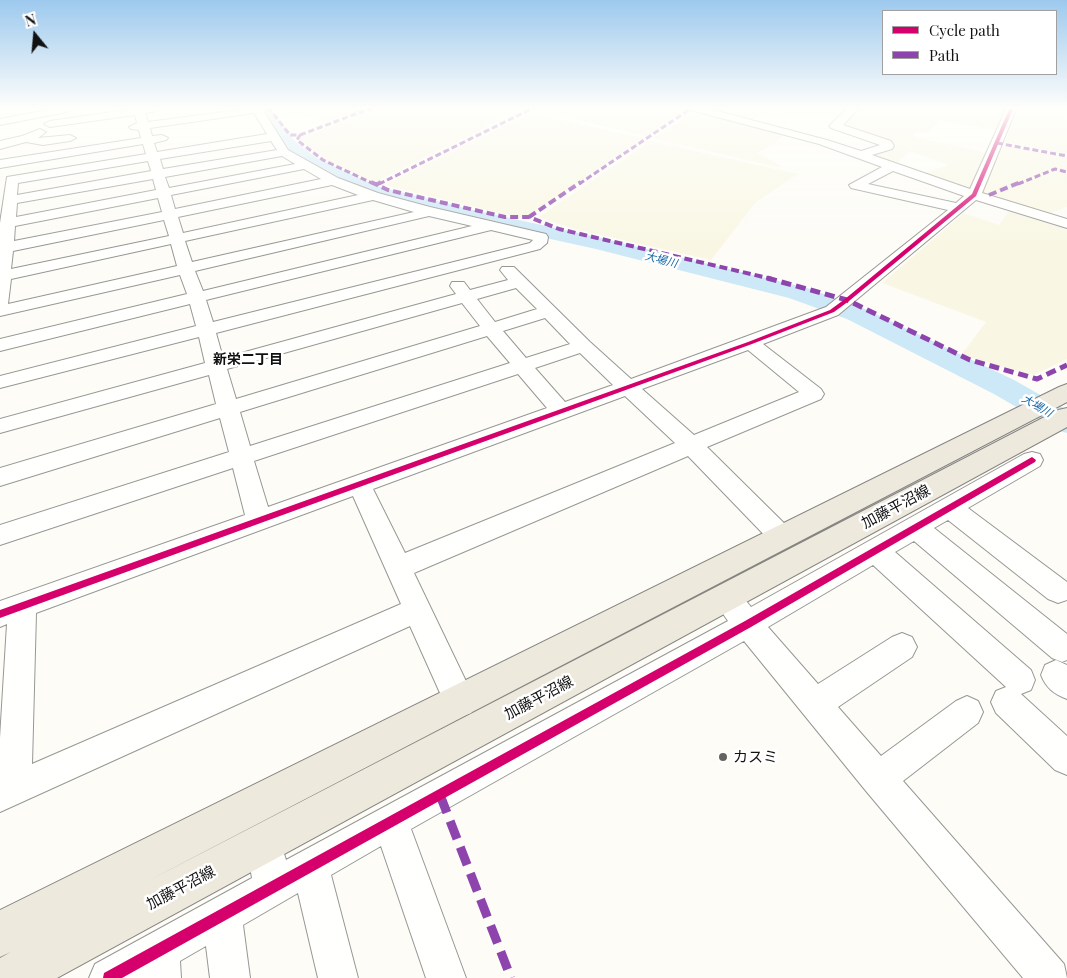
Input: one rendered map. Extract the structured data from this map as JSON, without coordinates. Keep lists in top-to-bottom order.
{
  "streets": {
    "main road": ["加藤平沼線"]
  },
  "districts": ["新栄二丁目"],
  "water": ["大場川"],
  "places": ["カスミ"],
  "legend": ["Cycle path", "Path"],
  "north": "top"
}
